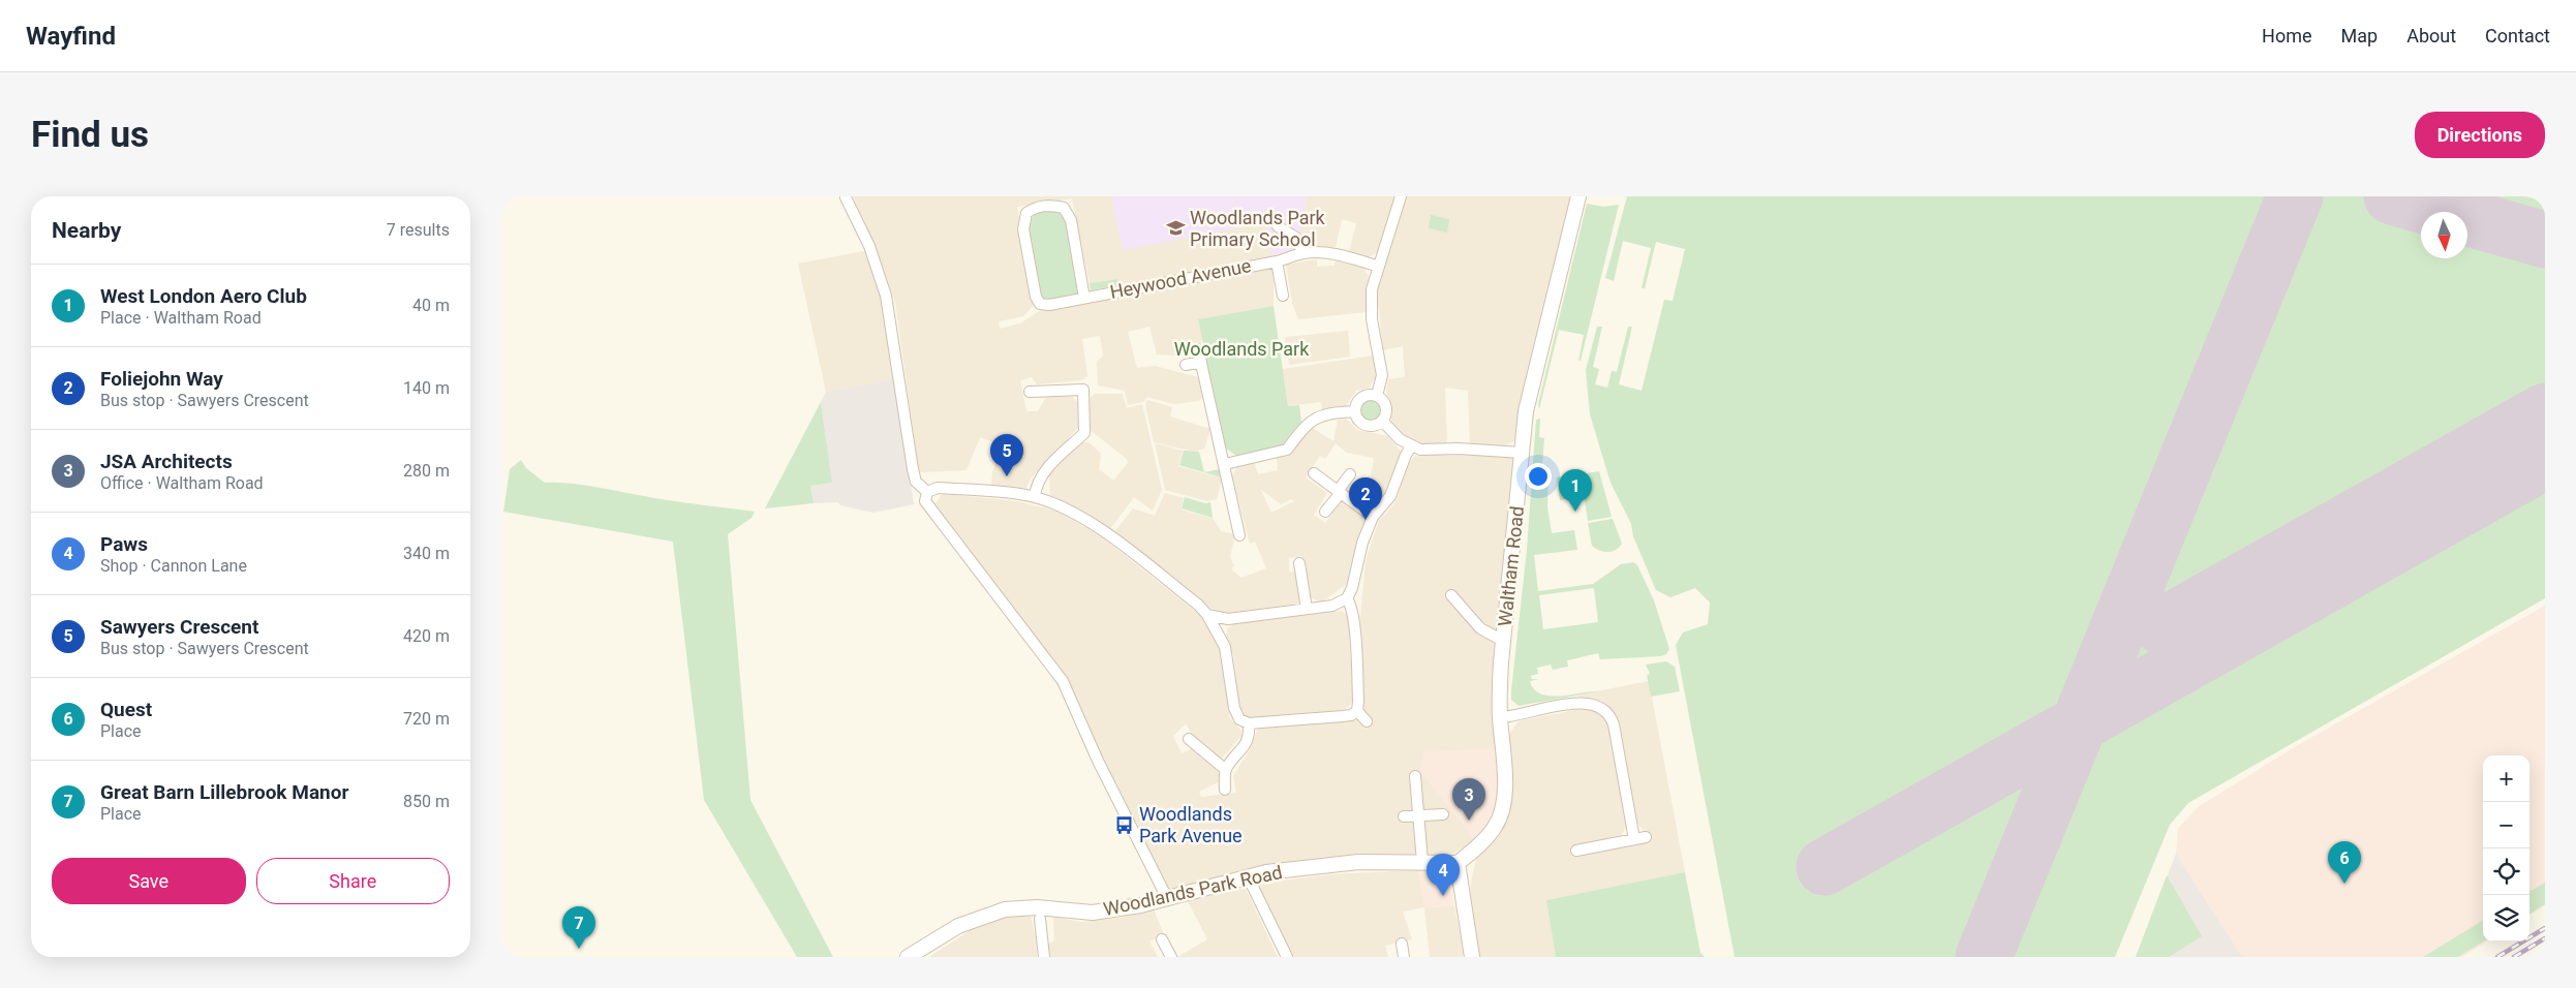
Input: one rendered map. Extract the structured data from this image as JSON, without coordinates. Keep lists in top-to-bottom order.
{
  "streets": {
    "street": ["Heywood Avenue", "Waltham Road", "Woodlands Park Road"]
  },
  "crossings": [
    ["Waltham Road", "Woodlands Park Road"]
  ],
  "parks": ["Woodlands Park"],
  "places": {
    "school or university": ["Woodlands Park Primary School"],
    "bus stop": ["Woodlands Park Avenue"]
  },
  "north": "bottom",
  "page": {
    "header": "Wayfind",
    "nav": [
      "Home",
      "Map",
      "About",
      "Contact"
    ],
    "buttons": [
      "Directions",
      ["Save", "Share"]
    ],
    "title": "Find us",
    "heading": ["Nearby", "7 results"],
    "list": [
      {
        "mark": "1",
        "name": "West London Aero Club",
        "note": "Place · Waltham Road",
        "value": "40 m"
      },
      {
        "mark": "2",
        "name": "Foliejohn Way",
        "note": "Bus stop · Sawyers Crescent",
        "value": "140 m"
      },
      {
        "mark": "3",
        "name": "JSA Architects",
        "note": "Office · Waltham Road",
        "value": "280 m"
      },
      {
        "mark": "4",
        "name": "Paws",
        "note": "Shop · Cannon Lane",
        "value": "340 m"
      },
      {
        "mark": "5",
        "name": "Sawyers Crescent",
        "note": "Bus stop · Sawyers Crescent",
        "value": "420 m"
      },
      {
        "mark": "6",
        "name": "Quest",
        "note": "Place",
        "value": "720 m"
      },
      {
        "mark": "7",
        "name": "Great Barn Lillebrook Manor",
        "note": "Place",
        "value": "850 m"
      }
    ],
    "pins": [
      "5",
      "1",
      "2",
      "3",
      "6",
      "4",
      "7"
    ],
    "map_buttons": ["+", "−"]
  }
}
